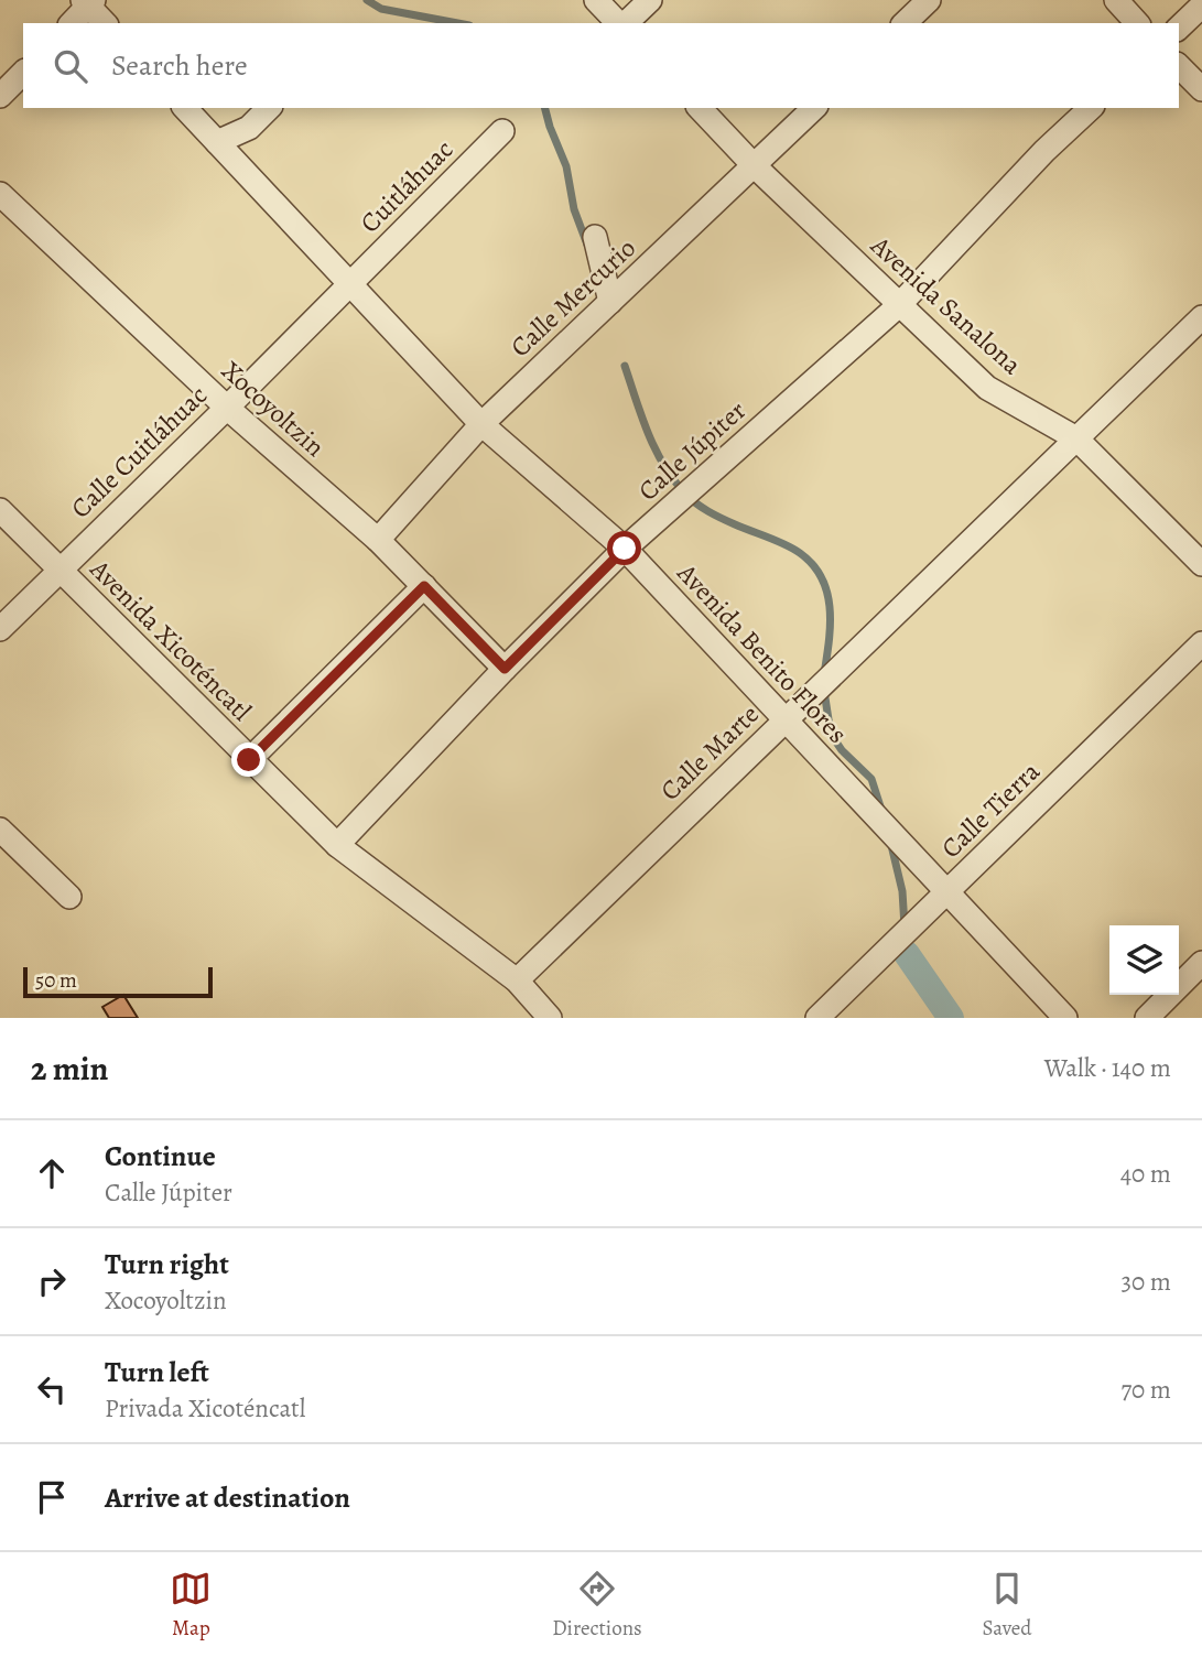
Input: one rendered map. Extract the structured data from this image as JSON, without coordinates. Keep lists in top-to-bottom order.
{
  "streets": {
    "street": [
      "Cuitláhuac",
      "Calle Mercurio",
      "Avenida Sanalona",
      "Xocoyoltzin",
      "Calle Júpiter",
      "Calle Cuitláhuac",
      "Avenida Xicoténcatl",
      "Avenida Benito Flores",
      "Calle Marte",
      "Calle Tierra"
    ]
  },
  "crossings": [
    ["Cuitláhuac", "Calle Cuitláhuac"],
    ["Cuitláhuac", "Avenida Benito Flores"],
    ["Calle Mercurio", "Avenida Sanalona"],
    ["Calle Mercurio", "Xocoyoltzin"],
    ["Calle Mercurio", "Avenida Benito Flores"],
    ["Avenida Sanalona", "Calle Júpiter"],
    ["Avenida Sanalona", "Calle Marte"],
    ["Xocoyoltzin", "Calle Júpiter"],
    ["Xocoyoltzin", "Calle Cuitláhuac"],
    ["Calle Júpiter", "Avenida Xicoténcatl"],
    ["Calle Júpiter", "Avenida Benito Flores"],
    ["Calle Cuitláhuac", "Avenida Xicoténcatl"],
    ["Calle Cuitláhuac", "Avenida Benito Flores"],
    ["Avenida Xicoténcatl", "Calle Marte"],
    ["Avenida Benito Flores", "Calle Marte"],
    ["Avenida Benito Flores", "Calle Tierra"]
  ],
  "scale_bar": "50 m",
  "page": {
    "search": "Search here",
    "scale": "50 m",
    "heading": ["2 min", "Walk · 140 m"],
    "list": [
      ["Continue", "Calle Júpiter", "40 m"],
      ["Turn right", "Xocoyoltzin", "30 m"],
      ["Turn left", "Privada Xicoténcatl", "70 m"],
      "Arrive at destination"
    ],
    "nav": ["Map", "Directions", "Saved"]
  }
}
